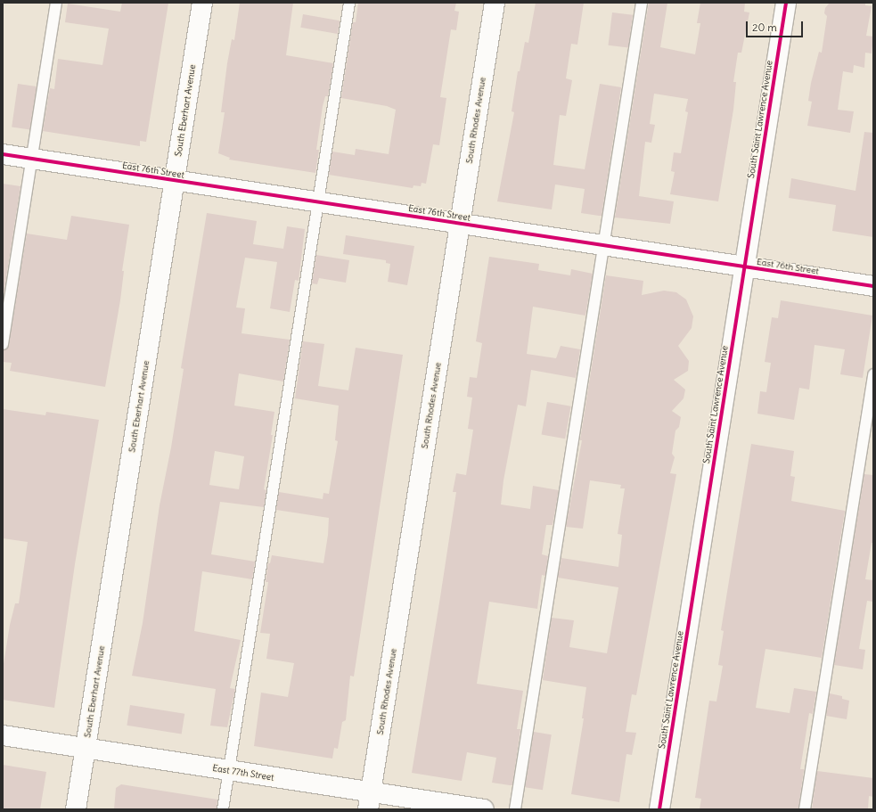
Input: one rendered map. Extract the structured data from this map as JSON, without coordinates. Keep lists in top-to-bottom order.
{
  "streets": {
    "street": [
      "South Eberhart Avenue",
      "South Saint Lawrence Avenue",
      "South Rhodes Avenue",
      "East 76th Street",
      "East 77th Street"
    ]
  },
  "crossings": [
    ["South Eberhart Avenue", "East 76th Street"],
    ["South Eberhart Avenue", "East 77th Street"],
    ["South Saint Lawrence Avenue", "East 76th Street"],
    ["South Rhodes Avenue", "East 76th Street"],
    ["South Rhodes Avenue", "East 77th Street"]
  ],
  "scale_bar": "20 m"
}
